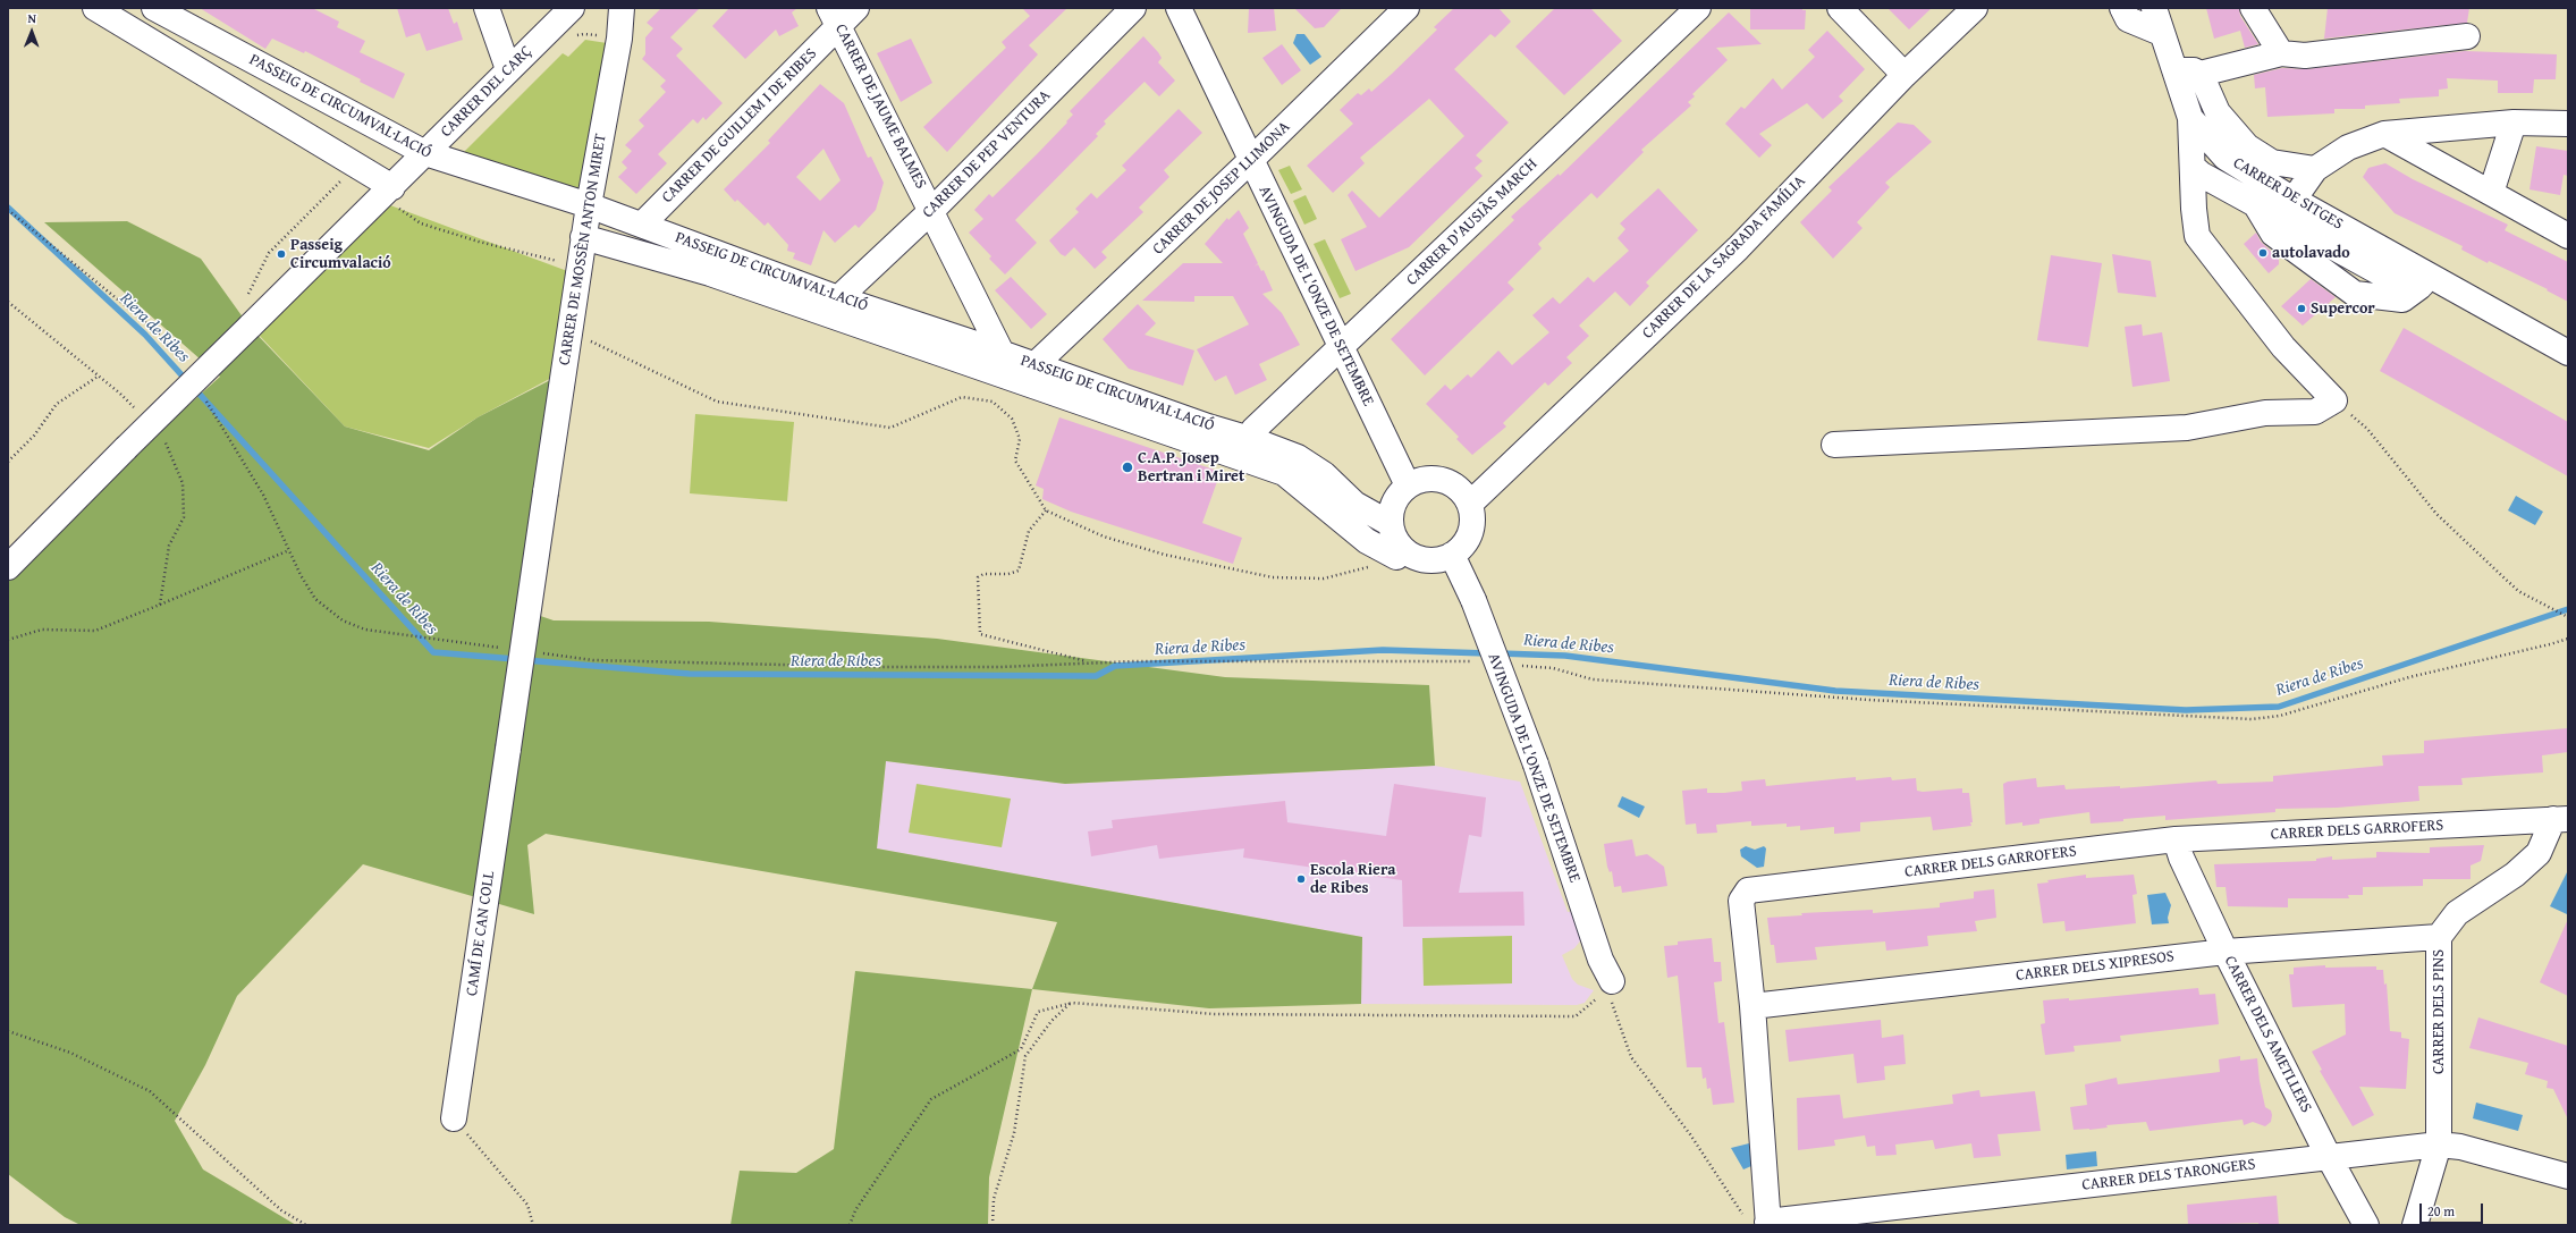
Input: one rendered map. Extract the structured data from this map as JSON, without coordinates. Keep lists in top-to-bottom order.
{
  "streets": {
    "street": [
      "CARRER DEL CARÇ",
      "PASSEIG DE CIRCUMVAL·LACIÓ",
      "CARRER DE JAUME BALMES",
      "CARRER DE GUILLEM I DE RIBES",
      "CARRER DE PEP VENTURA",
      "CARRER DE JOSEP LLIMONA",
      "CARRER DE SITGES",
      "CARRER D'AUSIÀS MARCH",
      "CARRER DE MOSSÈN ANTON MIRET",
      "CARRER DE LA SAGRADA FAMÍLIA",
      "AVINGUDA DE L'ONZE DE SETEMBRE",
      "CARRER DELS GARROFERS",
      "CAMÍ DE CAN COLL",
      "CARRER DELS XIPRESOS",
      "CARRER DELS PINS",
      "CARRER DELS AMETLLERS",
      "CARRER DELS TARONGERS"
    ]
  },
  "crossings": [
    ["CARRER DEL CARÇ", "PASSEIG DE CIRCUMVAL·LACIÓ"],
    ["PASSEIG DE CIRCUMVAL·LACIÓ", "CARRER DE JAUME BALMES"],
    ["PASSEIG DE CIRCUMVAL·LACIÓ", "CARRER DE GUILLEM I DE RIBES"],
    ["PASSEIG DE CIRCUMVAL·LACIÓ", "CARRER DE PEP VENTURA"],
    ["PASSEIG DE CIRCUMVAL·LACIÓ", "CARRER DE JOSEP LLIMONA"],
    ["PASSEIG DE CIRCUMVAL·LACIÓ", "CARRER D'AUSIÀS MARCH"],
    ["PASSEIG DE CIRCUMVAL·LACIÓ", "CARRER DE MOSSÈN ANTON MIRET"],
    ["PASSEIG DE CIRCUMVAL·LACIÓ", "CARRER DE LA SAGRADA FAMÍLIA"],
    ["PASSEIG DE CIRCUMVAL·LACIÓ", "AVINGUDA DE L'ONZE DE SETEMBRE"],
    ["CARRER DE JAUME BALMES", "CARRER DE GUILLEM I DE RIBES"],
    ["CARRER DE JAUME BALMES", "CARRER DE PEP VENTURA"],
    ["CARRER DE JOSEP LLIMONA", "AVINGUDA DE L'ONZE DE SETEMBRE"],
    ["CARRER D'AUSIÀS MARCH", "AVINGUDA DE L'ONZE DE SETEMBRE"],
    ["CARRER DE MOSSÈN ANTON MIRET", "CAMÍ DE CAN COLL"],
    ["CARRER DE LA SAGRADA FAMÍLIA", "AVINGUDA DE L'ONZE DE SETEMBRE"],
    ["CARRER DELS GARROFERS", "CARRER DELS XIPRESOS"],
    ["CARRER DELS GARROFERS", "CARRER DELS PINS"],
    ["CARRER DELS GARROFERS", "CARRER DELS AMETLLERS"],
    ["CARRER DELS GARROFERS", "CARRER DELS TARONGERS"],
    ["CARRER DELS XIPRESOS", "CARRER DELS PINS"],
    ["CARRER DELS XIPRESOS", "CARRER DELS AMETLLERS"],
    ["CARRER DELS PINS", "CARRER DELS TARONGERS"],
    ["CARRER DELS AMETLLERS", "CARRER DELS TARONGERS"]
  ],
  "water": ["Riera de Ribes"],
  "places": [
    "autolavado",
    "Passeig Circumvalació",
    "Supercor",
    "C.A.P. Josep Bertran i Miret",
    "Escola Riera de Ribes"
  ],
  "scale_bar": "20 m",
  "north": "top"
}
